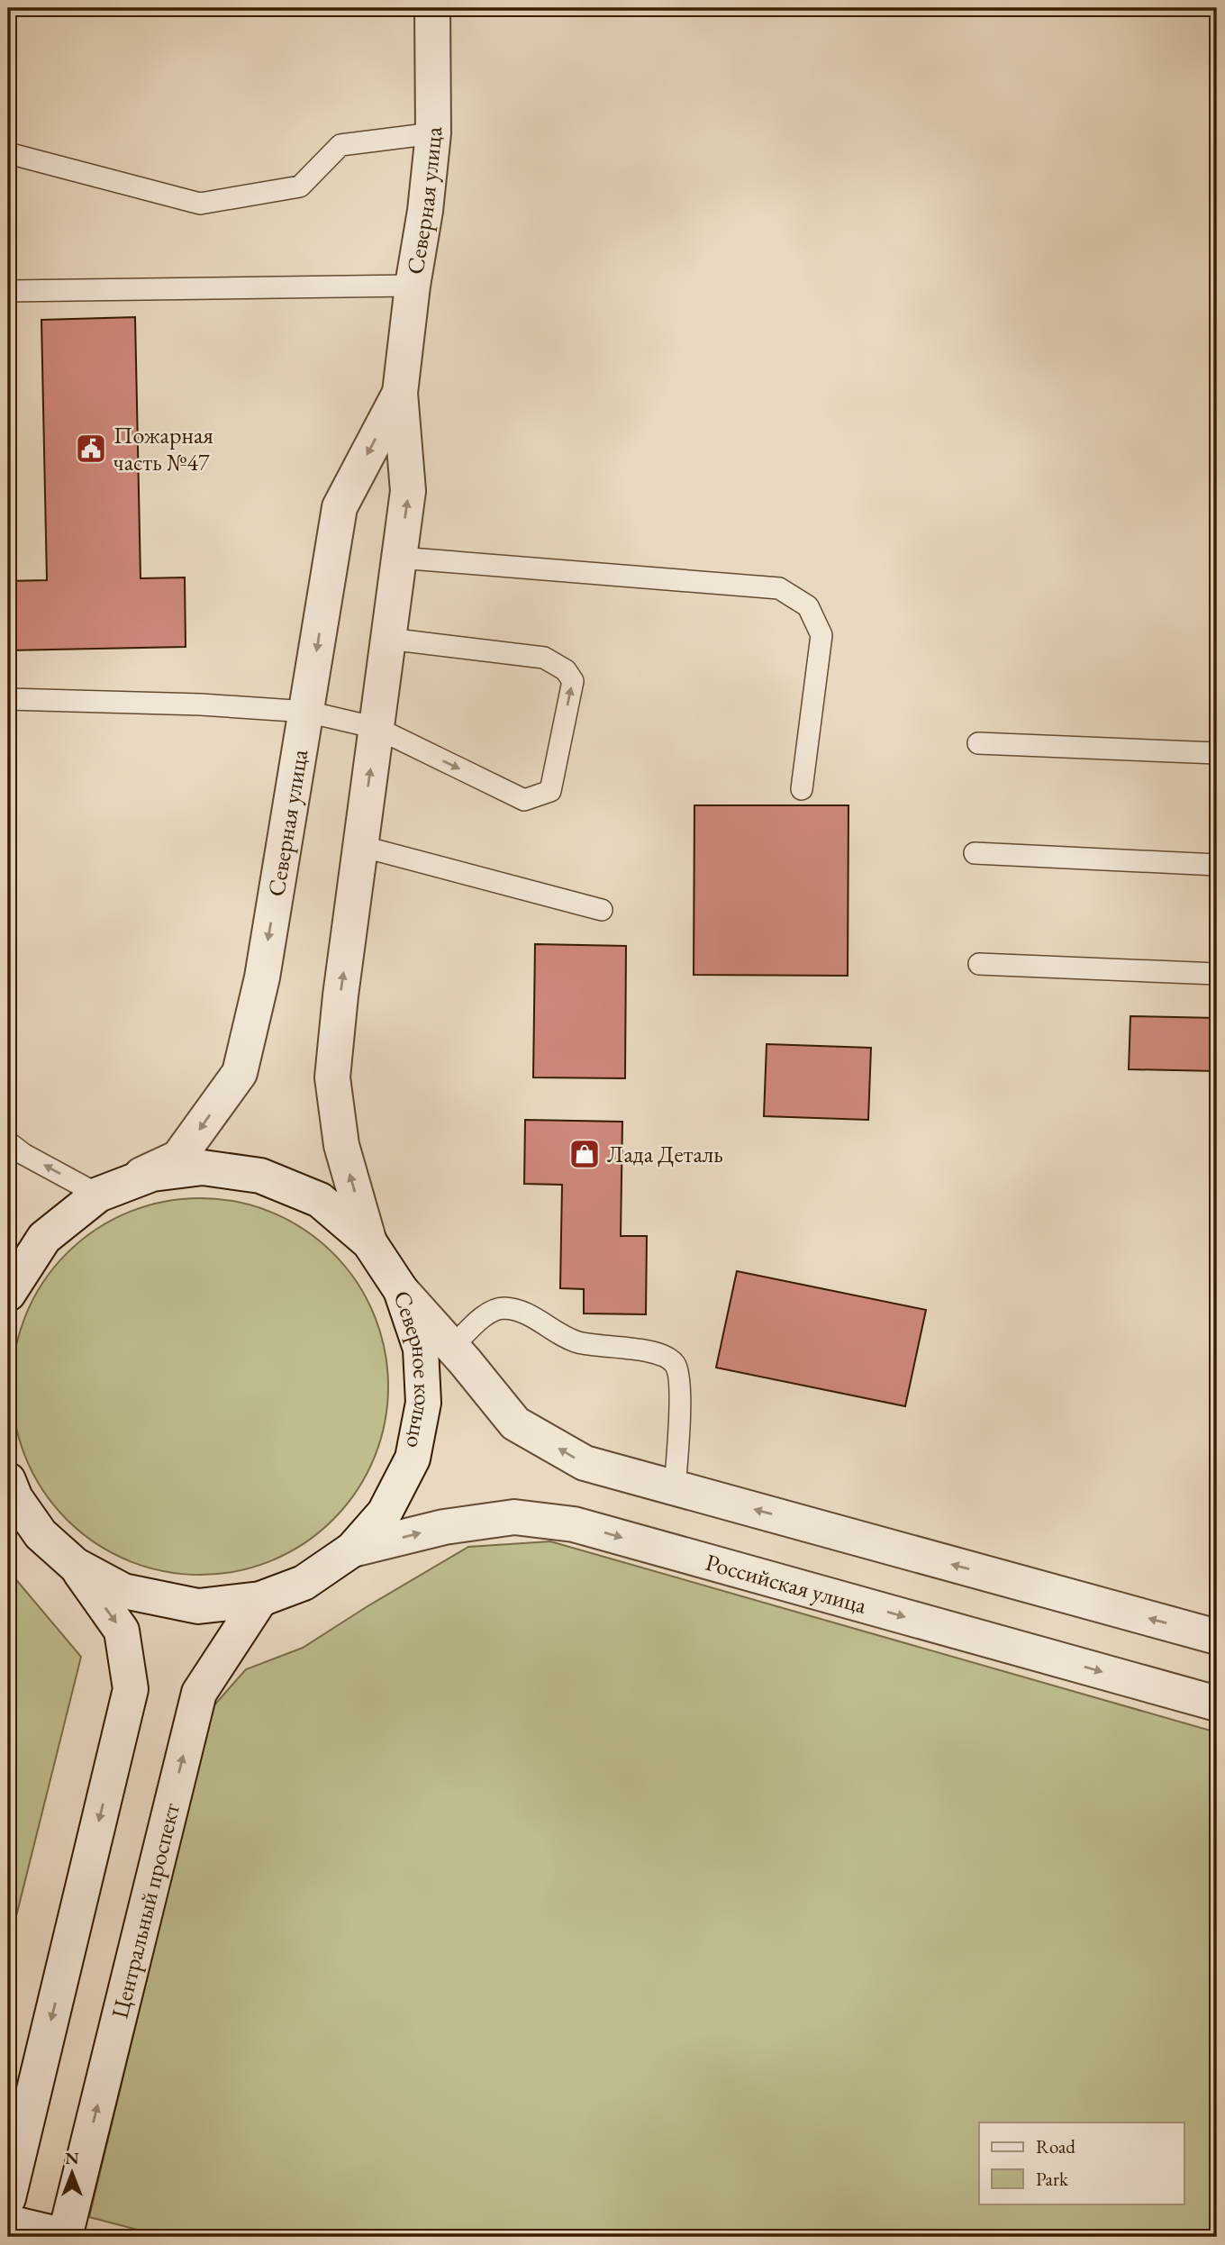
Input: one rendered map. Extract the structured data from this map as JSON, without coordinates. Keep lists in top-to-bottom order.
{
  "streets": {
    "street": [
      "Северная улица",
      "Северное кольцо",
      "Российская улица",
      "Центральный проспект"
    ]
  },
  "crossings": [
    ["Северная улица", "Северное кольцо"],
    ["Северное кольцо", "Российская улица"],
    ["Северное кольцо", "Центральный проспект"]
  ],
  "places": {
    "public building": ["Пожарная часть №47"],
    "shop": ["Лада Деталь"]
  },
  "legend": ["Road", "Park"],
  "north": "top"
}
